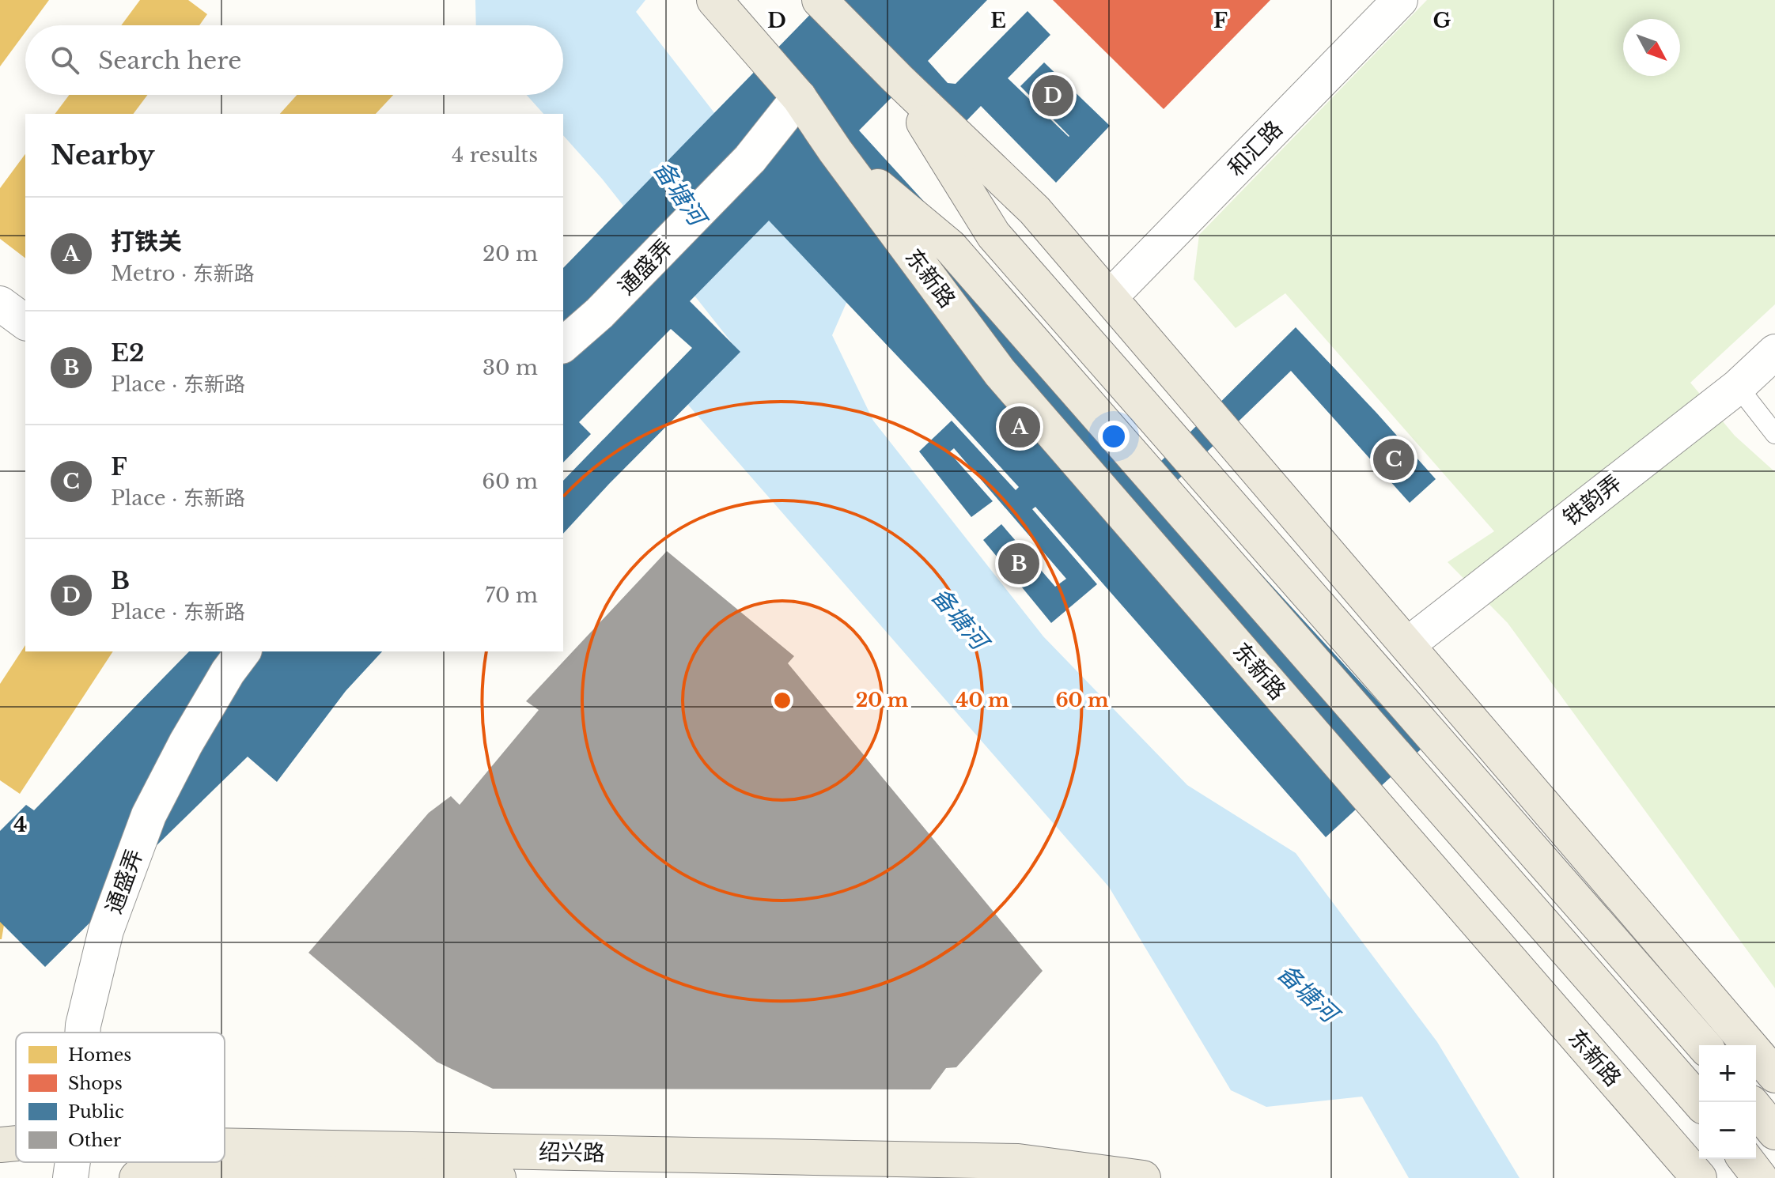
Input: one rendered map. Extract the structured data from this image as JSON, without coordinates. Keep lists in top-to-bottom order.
{
  "streets": {
    "main road": ["东新路", "绍兴路"],
    "street": ["和汇路", "通盛弄", "铁韵弄"]
  },
  "crossings": [
    ["通盛弄", "东新路"]
  ],
  "water": ["备塘河"],
  "legend": [
    "Homes",
    "Shops",
    "Public",
    "Other"
  ],
  "north": "bottom right",
  "page": {
    "search": "Search here",
    "pins": [
      "D",
      "A",
      "C",
      "B"
    ],
    "heading": ["Nearby", "4 results"],
    "list": [
      {
        "mark": "A",
        "name": "打铁关",
        "note": "Metro · 东新路",
        "value": "20 m"
      },
      {
        "mark": "B",
        "name": "E2",
        "note": "Place · 东新路",
        "value": "30 m"
      },
      {
        "mark": "C",
        "name": "F",
        "note": "Place · 东新路",
        "value": "60 m"
      },
      {
        "mark": "D",
        "name": "B",
        "note": "Place · 东新路",
        "value": "70 m"
      }
    ],
    "map_buttons": ["+", "−"]
  },
  "grid": {
    "columns": [
      "D",
      "E",
      "F",
      "G"
    ],
    "rows": ["4"]
  },
  "rings": ["20 m", "40 m", "60 m"]
}
